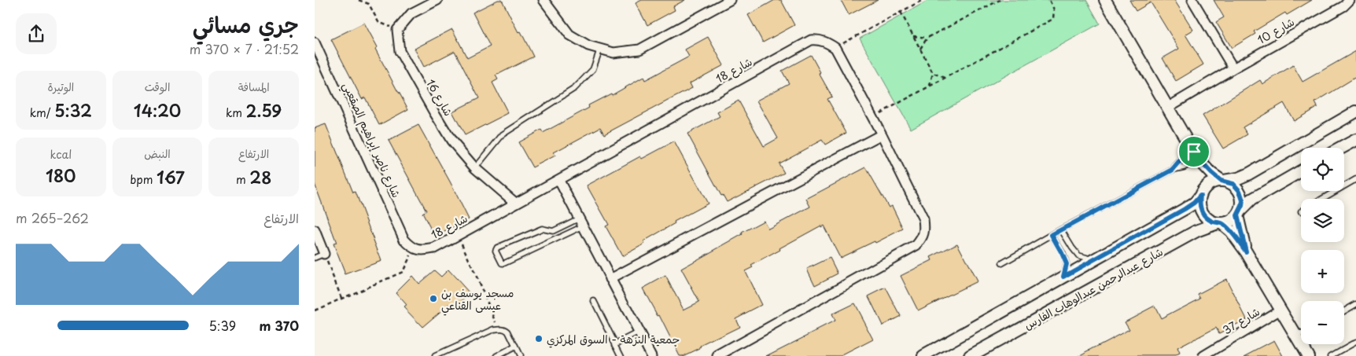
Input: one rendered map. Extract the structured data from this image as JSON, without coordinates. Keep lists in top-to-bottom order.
{
  "streets": {
    "street": [
      "شارع 10",
      "شارع 18",
      "شارع 16",
      "شارع ناصر إبراهيم الصقعبي",
      "شارع عبدالرحمن عبدالوهاب الفارس",
      "شارع 37"
    ]
  },
  "crossings": [
    ["شارع 18", "شارع 16"],
    ["شارع 18", "شارع ناصر إبراهيم الصقعبي"]
  ],
  "places": ["مسجد يوسف بن عيسى القناعي", "جمعية النزهة - السوق المركزي"],
  "page": {
    "heading": ["جري مسائي", "21:52 · 7 × 370 m"],
    "stats": [
      ["المسافة", "2.59 km"],
      ["الوقت", "14:20"],
      ["الوتيرة", "5:32 /km"],
      ["الارتفاع", "28 m"],
      ["النبض", "167 bpm"],
      ["kcal", "180"]
    ],
    "map_buttons": ["+", "−"],
    "chart": ["الارتفاع", "262–265 m"],
    "list": [
      {
        "name": "370 m",
        "note": "5:39"
      }
    ]
  }
}
